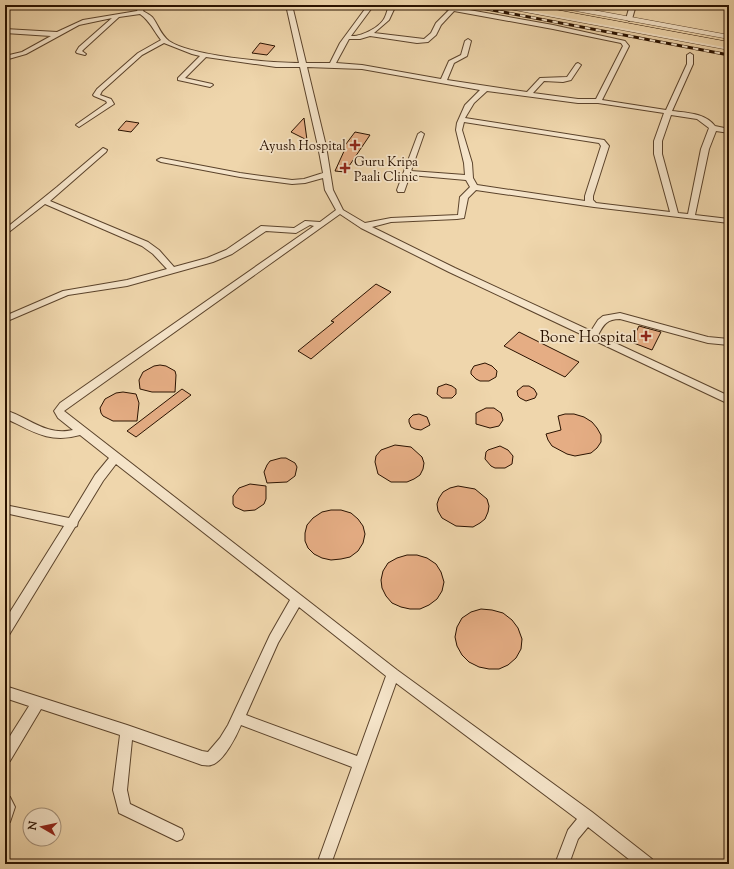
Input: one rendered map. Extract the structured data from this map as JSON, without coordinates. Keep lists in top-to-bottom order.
{
  "places": {
    "health": ["Ayush Hospital", "Guru Kripa Paali Clinic", "Bone Hospital"]
  },
  "north": "left"
}
